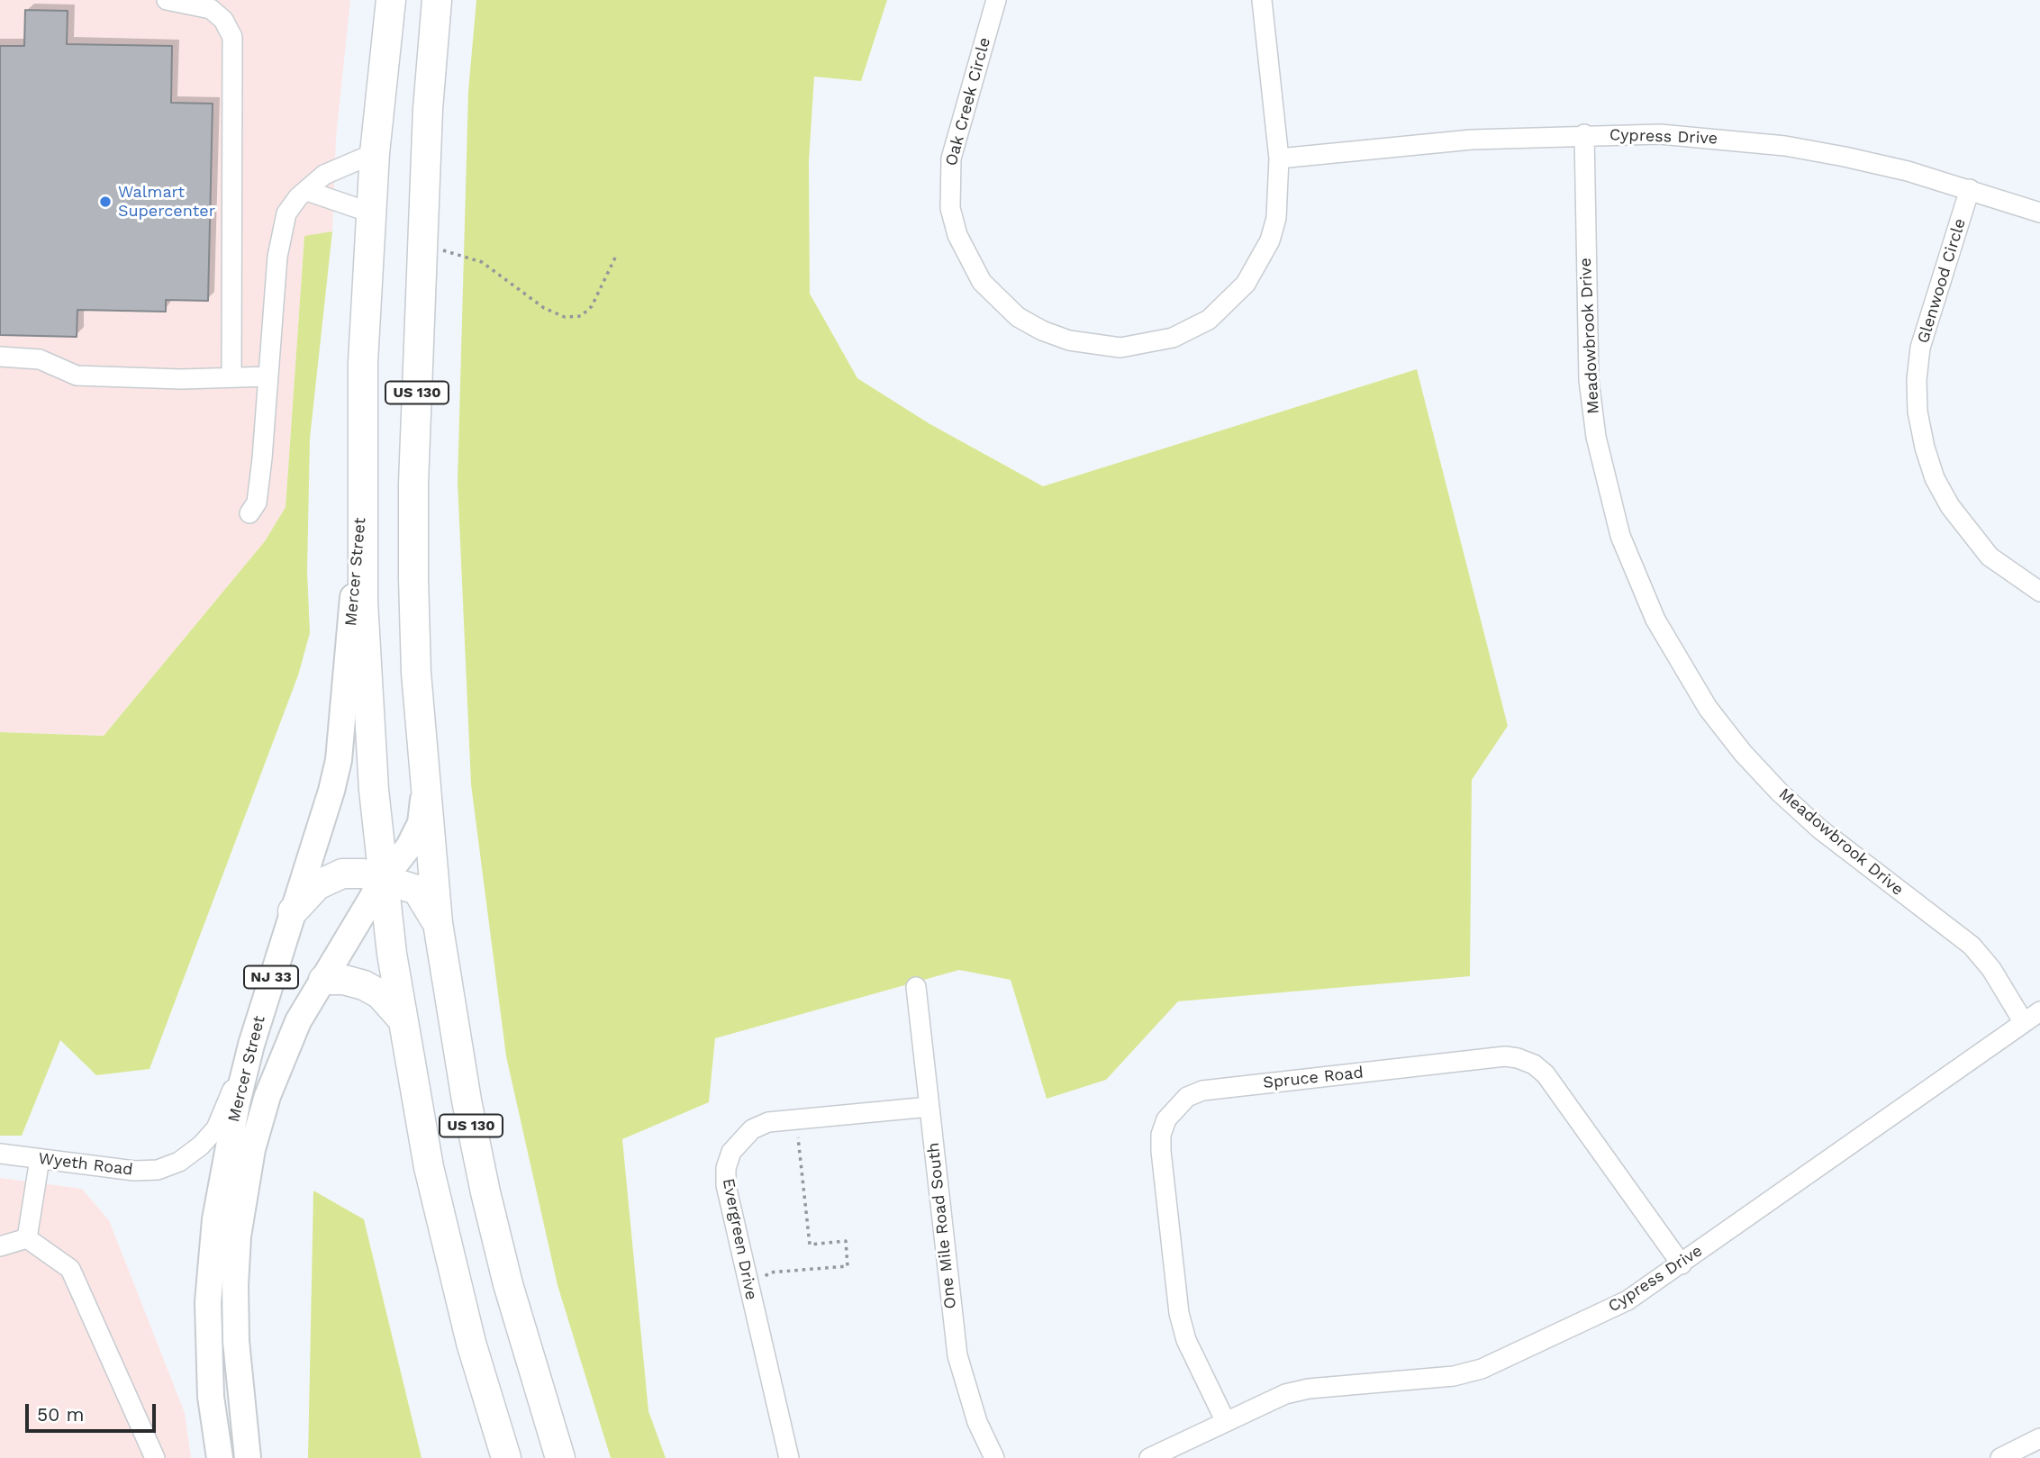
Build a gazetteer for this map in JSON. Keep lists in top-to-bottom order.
{
  "streets": {
    "highway": ["US 130"],
    "main road": ["Mercer Street", "NJ 33"],
    "street": [
      "Oak Creek Circle",
      "Cypress Drive",
      "Glenwood Circle",
      "Meadowbrook Drive",
      "Spruce Road",
      "Wyeth Road",
      "One Mile Road South",
      "Evergreen Drive"
    ]
  },
  "crossings": [
    ["Oak Creek Circle", "Cypress Drive"],
    ["Cypress Drive", "Glenwood Circle"],
    ["Cypress Drive", "Meadowbrook Drive"],
    ["Cypress Drive", "Spruce Road"],
    ["US 130", "Mercer Street"],
    ["Mercer Street", "Wyeth Road"],
    ["One Mile Road South", "Evergreen Drive"]
  ],
  "places": ["Walmart Supercenter"],
  "scale_bar": "50 m"
}
